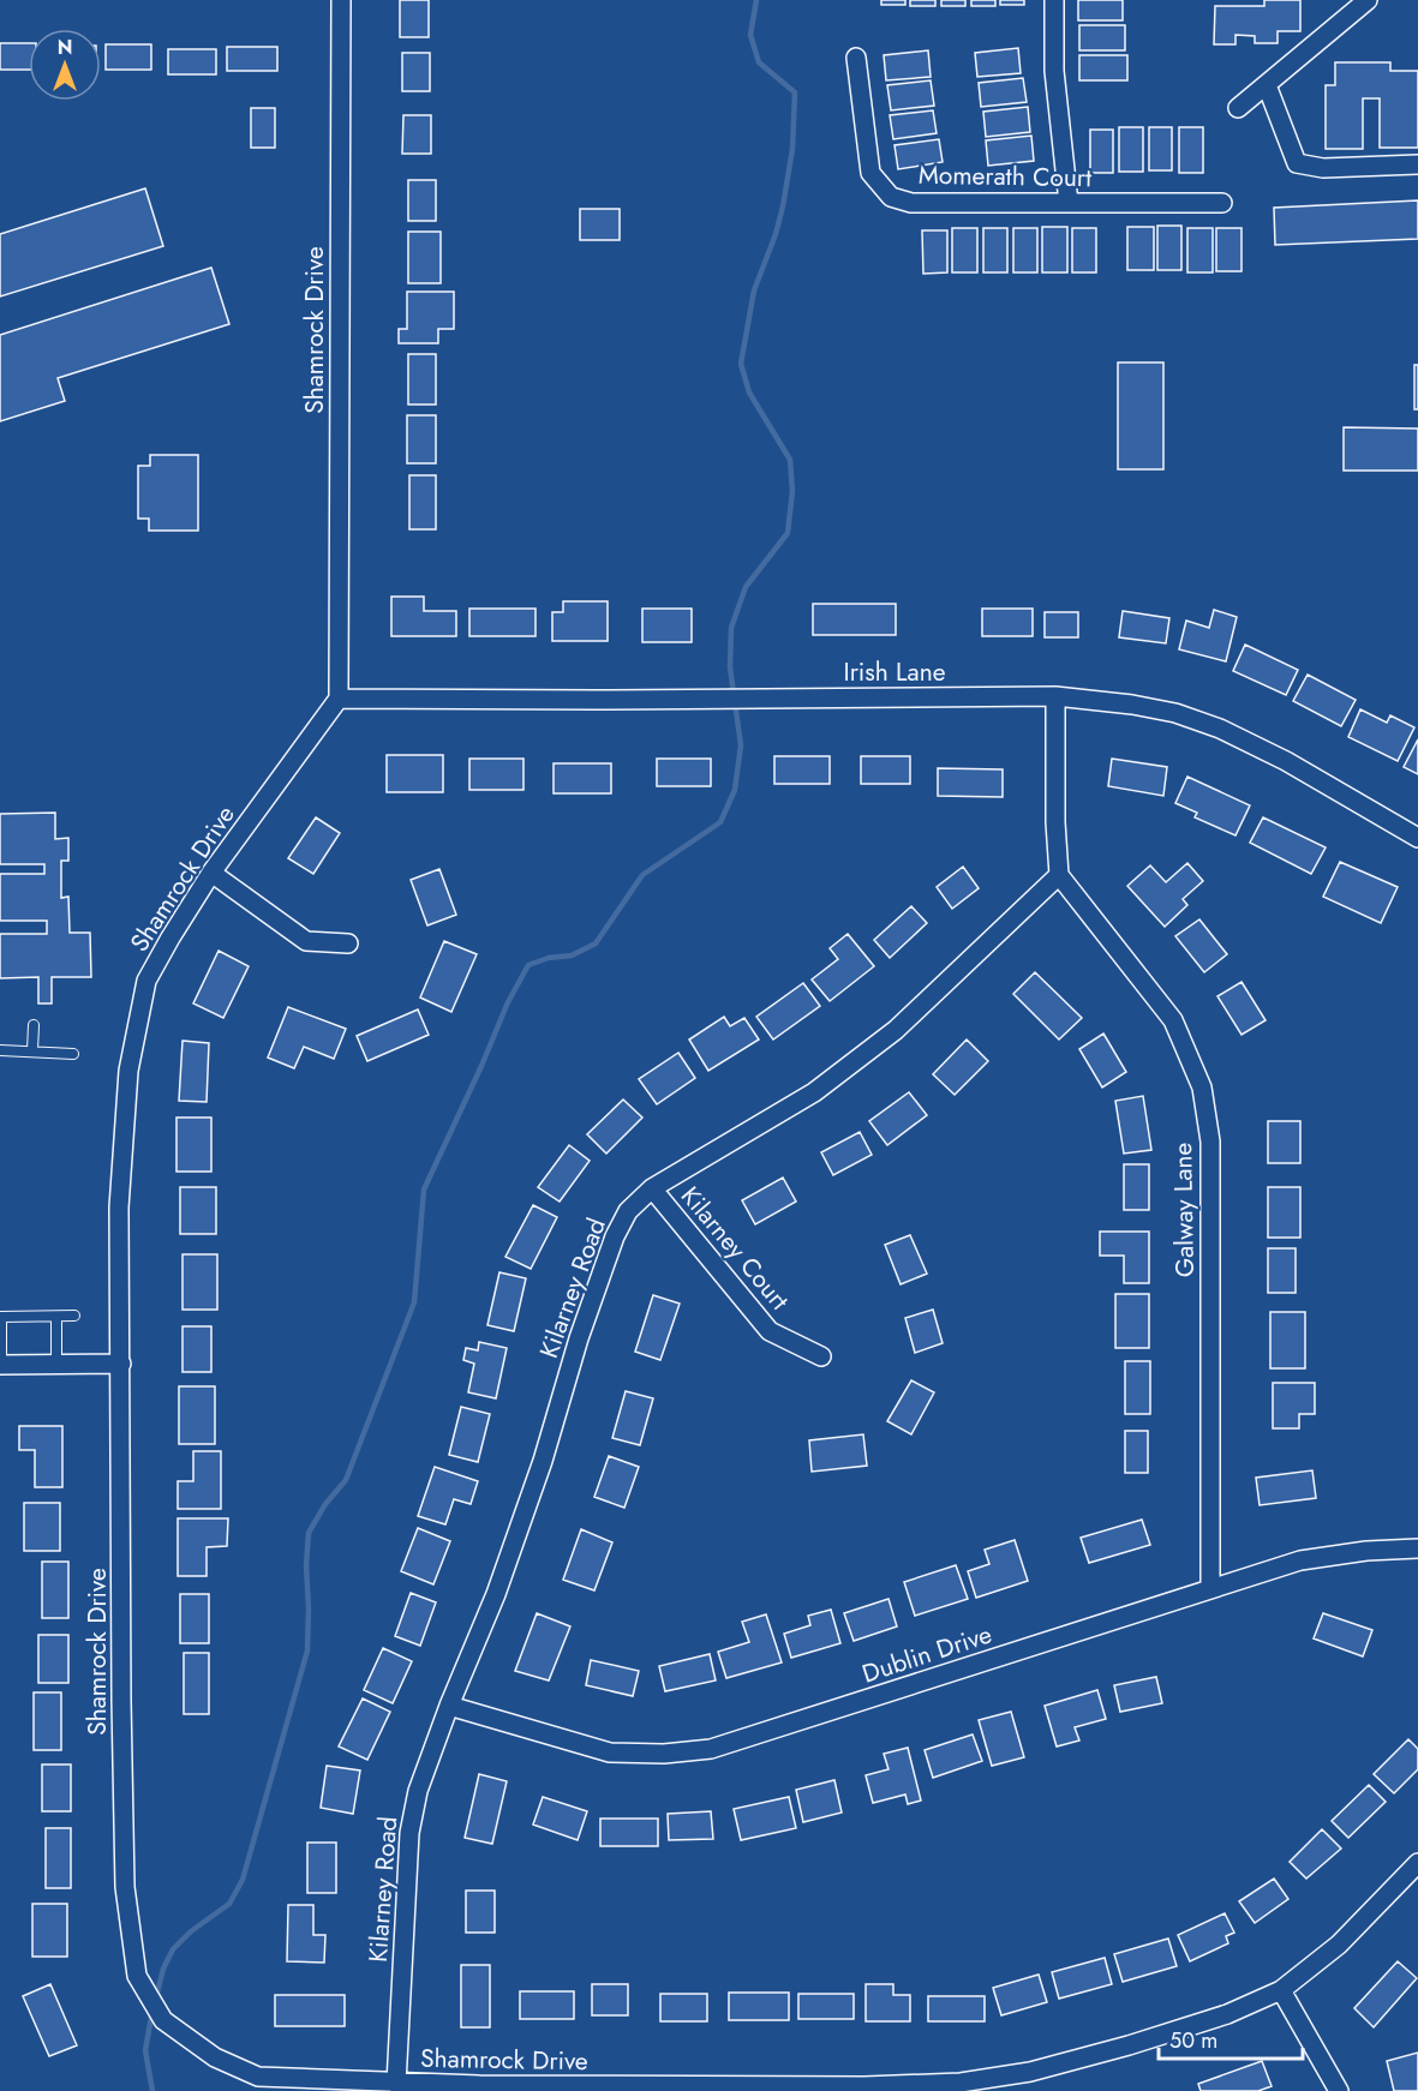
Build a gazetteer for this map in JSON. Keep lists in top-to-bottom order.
{
  "streets": {
    "street": [
      "Momerath Court",
      "Shamrock Drive",
      "Irish Lane",
      "Galway Lane",
      "Kilarney Court",
      "Kilarney Road",
      "Dublin Drive"
    ]
  },
  "crossings": [
    ["Shamrock Drive", "Irish Lane"],
    ["Shamrock Drive", "Kilarney Road"],
    ["Galway Lane", "Kilarney Road"],
    ["Galway Lane", "Dublin Drive"],
    ["Kilarney Court", "Kilarney Road"],
    ["Kilarney Road", "Dublin Drive"]
  ],
  "scale_bar": "50 m",
  "north": "top"
}
